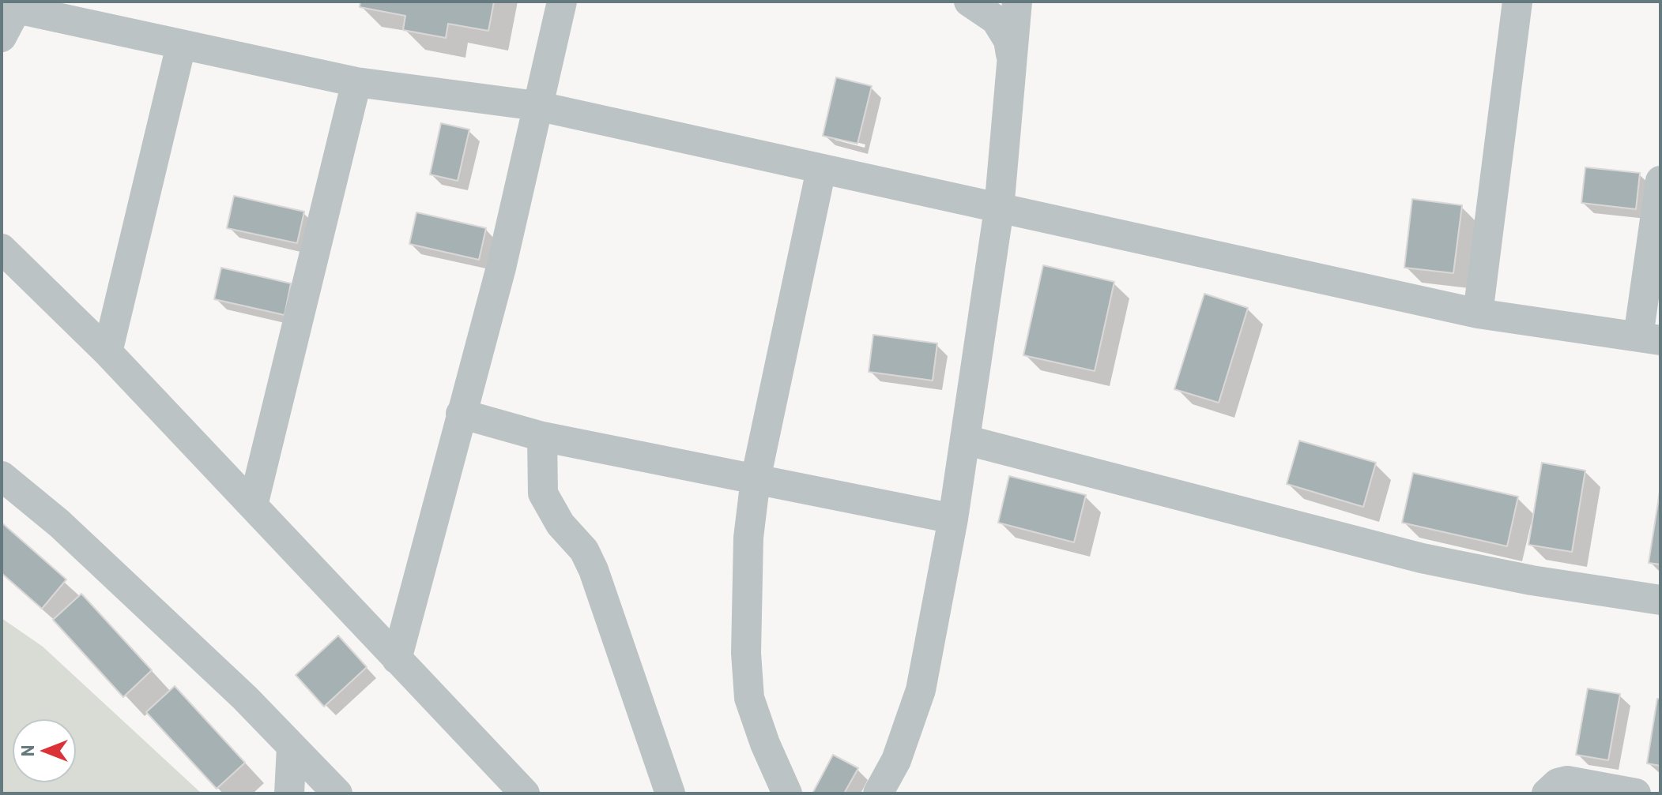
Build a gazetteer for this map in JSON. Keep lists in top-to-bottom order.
{
  "north": "left"
}
